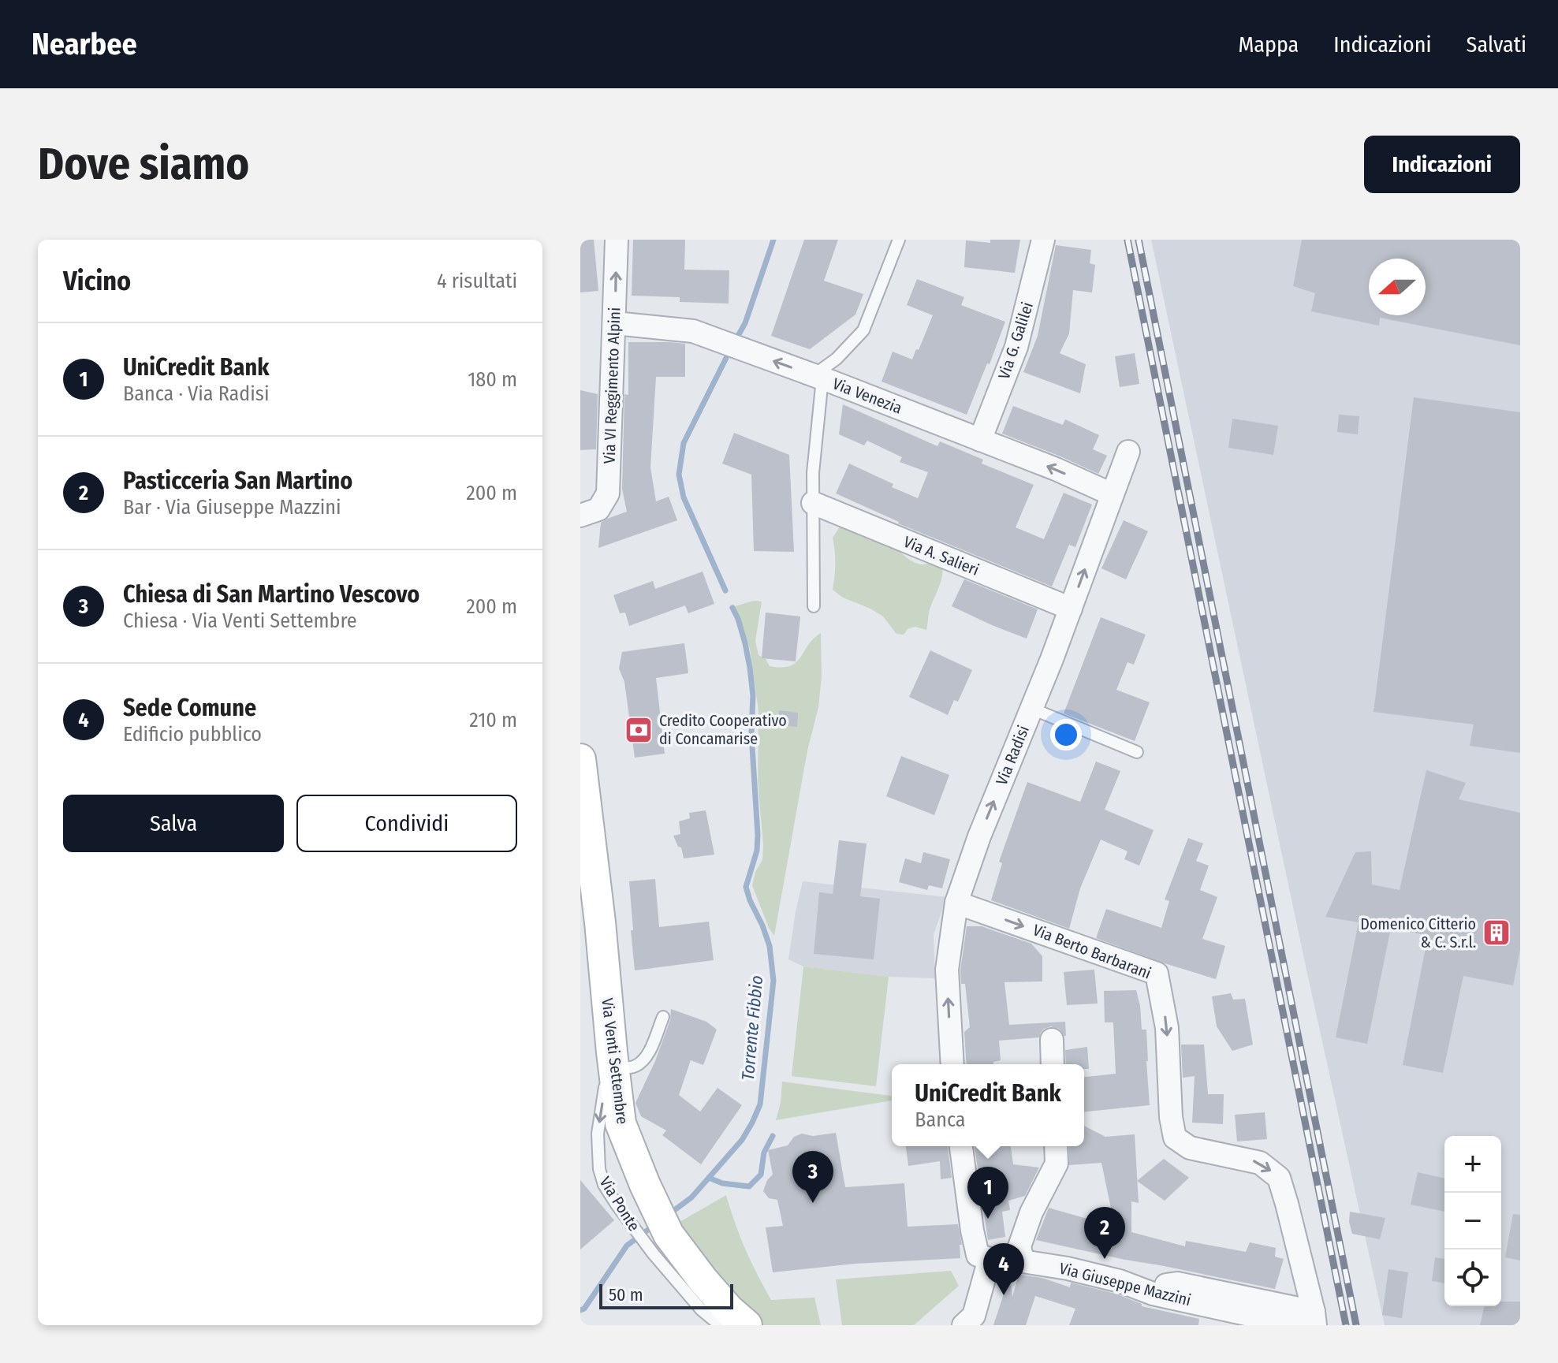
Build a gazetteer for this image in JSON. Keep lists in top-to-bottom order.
{
  "streets": {
    "main road": ["Via Venti Settembre"],
    "street": [
      "Via G. Galilei",
      "Via VI Reggimento Alpini",
      "Via Venezia",
      "Via A. Salieri",
      "Via Radisi",
      "Via Berto Barbarani",
      "Via Giuseppe Mazzini"
    ],
    "lane": ["Via Ponte"]
  },
  "crossings": [
    ["Via G. Galilei", "Via Venezia"],
    ["Via VI Reggimento Alpini", "Via Venezia"],
    ["Via Venezia", "Via Radisi"],
    ["Via A. Salieri", "Via Radisi"],
    ["Via Radisi", "Via Berto Barbarani"],
    ["Via Berto Barbarani", "Via Giuseppe Mazzini"],
    ["Via Venti Settembre", "Via Ponte"]
  ],
  "one_way": [
    "Via Venezia",
    "Via Radisi",
    "Via Berto Barbarani",
    "Via Ponte"
  ],
  "water": ["Torrente Fibbio"],
  "places": {
    "bank": ["Credito Cooperativo di Concamarise"],
    "building": ["Domenico Citterio & C. S.r.l."]
  },
  "scale_bar": "50 m",
  "north": "left",
  "page": {
    "header": "Nearbee",
    "nav": ["Mappa", "Indicazioni", "Salvati"],
    "buttons": [
      "Indicazioni",
      ["Salva", "Condividi"]
    ],
    "title": "Dove siamo",
    "heading": ["Vicino", "4 risultati"],
    "list": [
      {
        "mark": "1",
        "name": "UniCredit Bank",
        "note": "Banca · Via Radisi",
        "value": "180 m"
      },
      {
        "mark": "2",
        "name": "Pasticceria San Martino",
        "note": "Bar · Via Giuseppe Mazzini",
        "value": "200 m"
      },
      {
        "mark": "3",
        "name": "Chiesa di San Martino Vescovo",
        "note": "Chiesa · Via Venti Settembre",
        "value": "200 m"
      },
      {
        "mark": "4",
        "name": "Sede Comune",
        "note": "Edificio pubblico",
        "value": "210 m"
      }
    ],
    "popup": ["UniCredit Bank", "Banca"],
    "map_buttons": ["+", "−"],
    "pins": [
      "3",
      "1",
      "2",
      "4"
    ],
    "scale": "50 m"
  }
}
